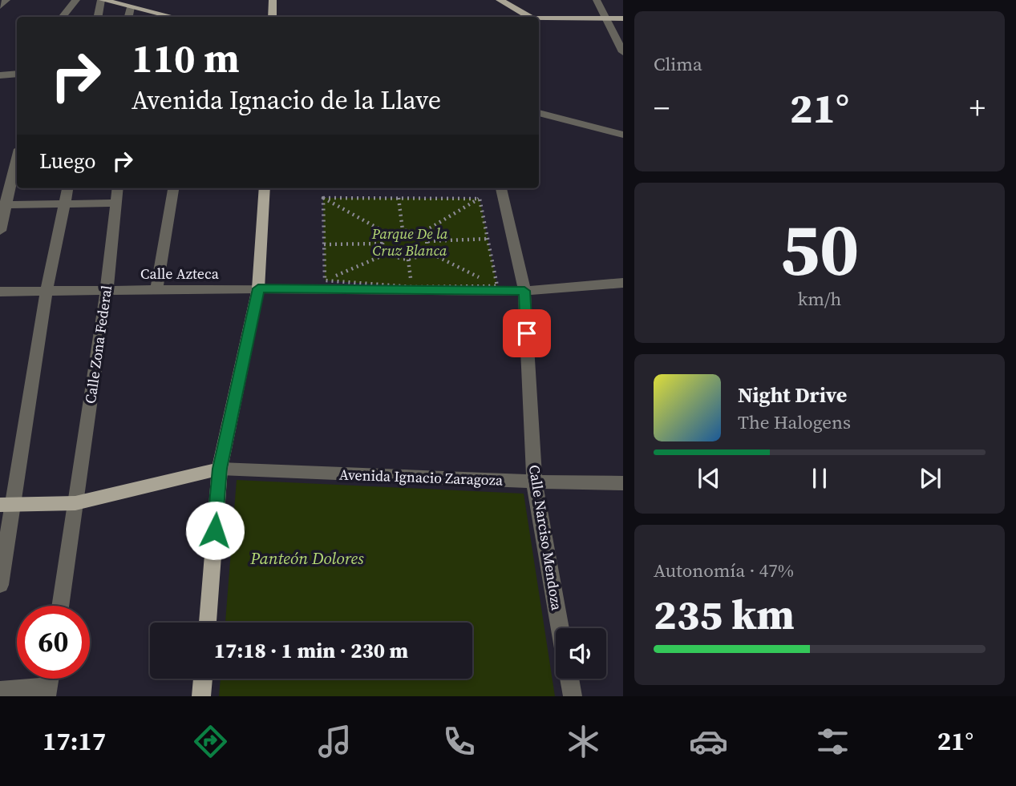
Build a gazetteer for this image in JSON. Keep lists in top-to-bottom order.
{
  "streets": {
    "street": [
      "Calle Azteca",
      "Calle Zona Federal",
      "Avenida Ignacio Zaragoza",
      "Calle Narciso Mendoza"
    ]
  },
  "crossings": [
    ["Calle Azteca", "Calle Zona Federal"],
    ["Calle Azteca", "Calle Narciso Mendoza"],
    ["Avenida Ignacio Zaragoza", "Calle Narciso Mendoza"]
  ],
  "parks": ["Parque De la Cruz Blanca", "Panteón Dolores"],
  "page": {
    "tile": [
      "Clima",
      ["50", "km/h"],
      ["Autonomía · 47%", "235 km"]
    ],
    "turn": ["110 m", "Avenida Ignacio de la Llave"],
    "heat": ["−", "21°", "+"],
    "then": "Luego",
    "song": ["Night Drive", "The Halogens"],
    "limit": "60",
    "trip": "17:18 · 1 min · 230 m",
    "tabs": ["17:17", "21°"]
  }
}
